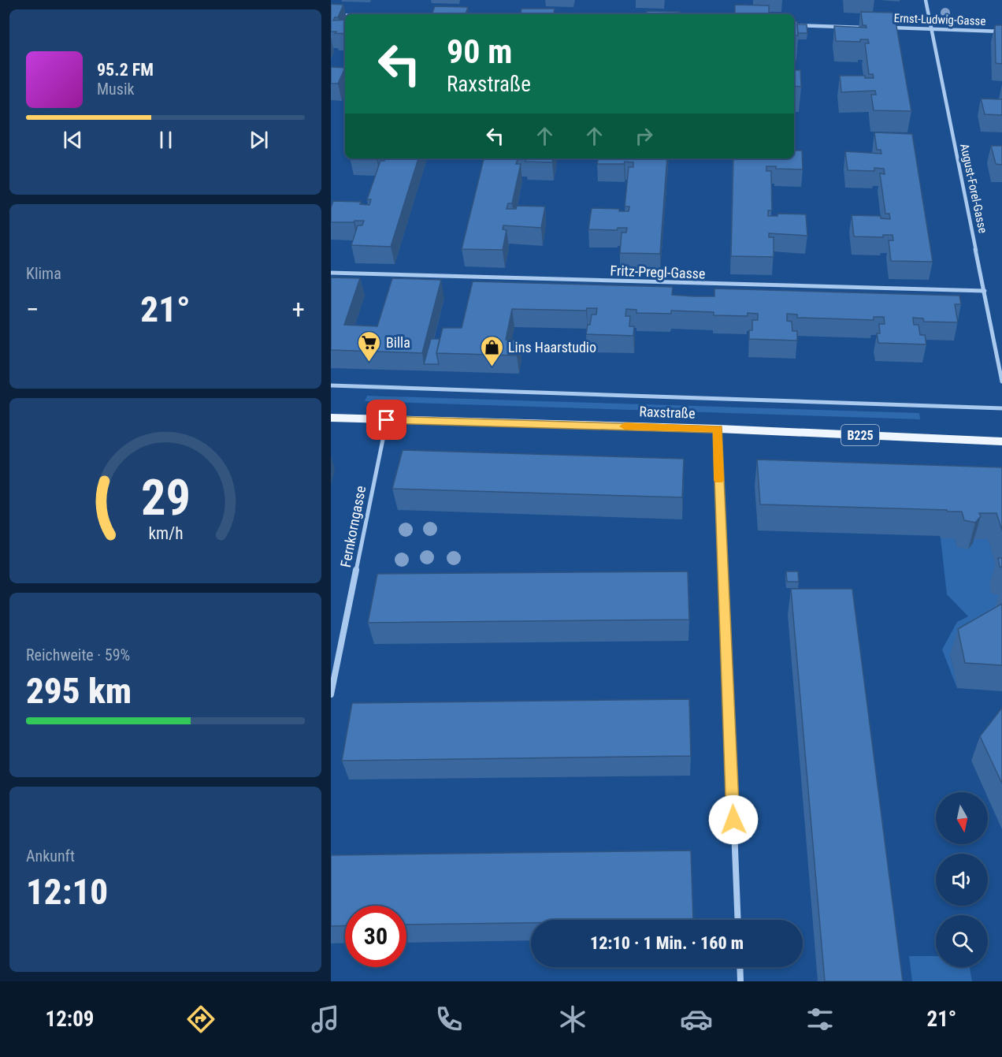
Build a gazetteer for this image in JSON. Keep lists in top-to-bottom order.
{
  "streets": {
    "main road": ["Raxstraße", "B225"],
    "street": [
      "Ernst-Ludwig-Gasse",
      "August-Forel-Gasse",
      "Fritz-Pregl-Gasse",
      "Fernkorngasse"
    ]
  },
  "crossings": [
    ["Ernst-Ludwig-Gasse", "August-Forel-Gasse"],
    ["August-Forel-Gasse", "Fritz-Pregl-Gasse"],
    ["Raxstraße", "Fernkorngasse"]
  ],
  "places": {
    "supermarket": ["Billa"],
    "shop": ["Lins Haarstudio"]
  },
  "north": "bottom",
  "page": {
    "turn": ["90 m", "Raxstraße"],
    "song": ["95.2 FM", "Musik"],
    "tile": [
      "Klima",
      ["Reichweite · 59%", "295 km"],
      ["Ankunft", "12:10"]
    ],
    "heat": ["−", "21°", "+"],
    "limit": "30",
    "trip": "12:10 · 1 Min. · 160 m",
    "tabs": ["12:09", "21°"],
    "gauge": ["29", "km/h"]
  }
}
